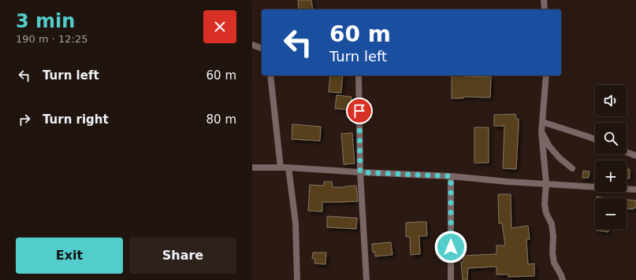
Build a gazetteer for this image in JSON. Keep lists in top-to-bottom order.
{
  "page": {
    "heading": ["3 min", "190 m · 12:25"],
    "turn": ["60 m", "Turn left"],
    "list": [
      {
        "name": "Turn left",
        "value": "60 m"
      },
      {
        "name": "Turn right",
        "value": "80 m"
      }
    ],
    "map_buttons": ["+", "−"],
    "buttons": ["Exit", "Share"]
  }
}
